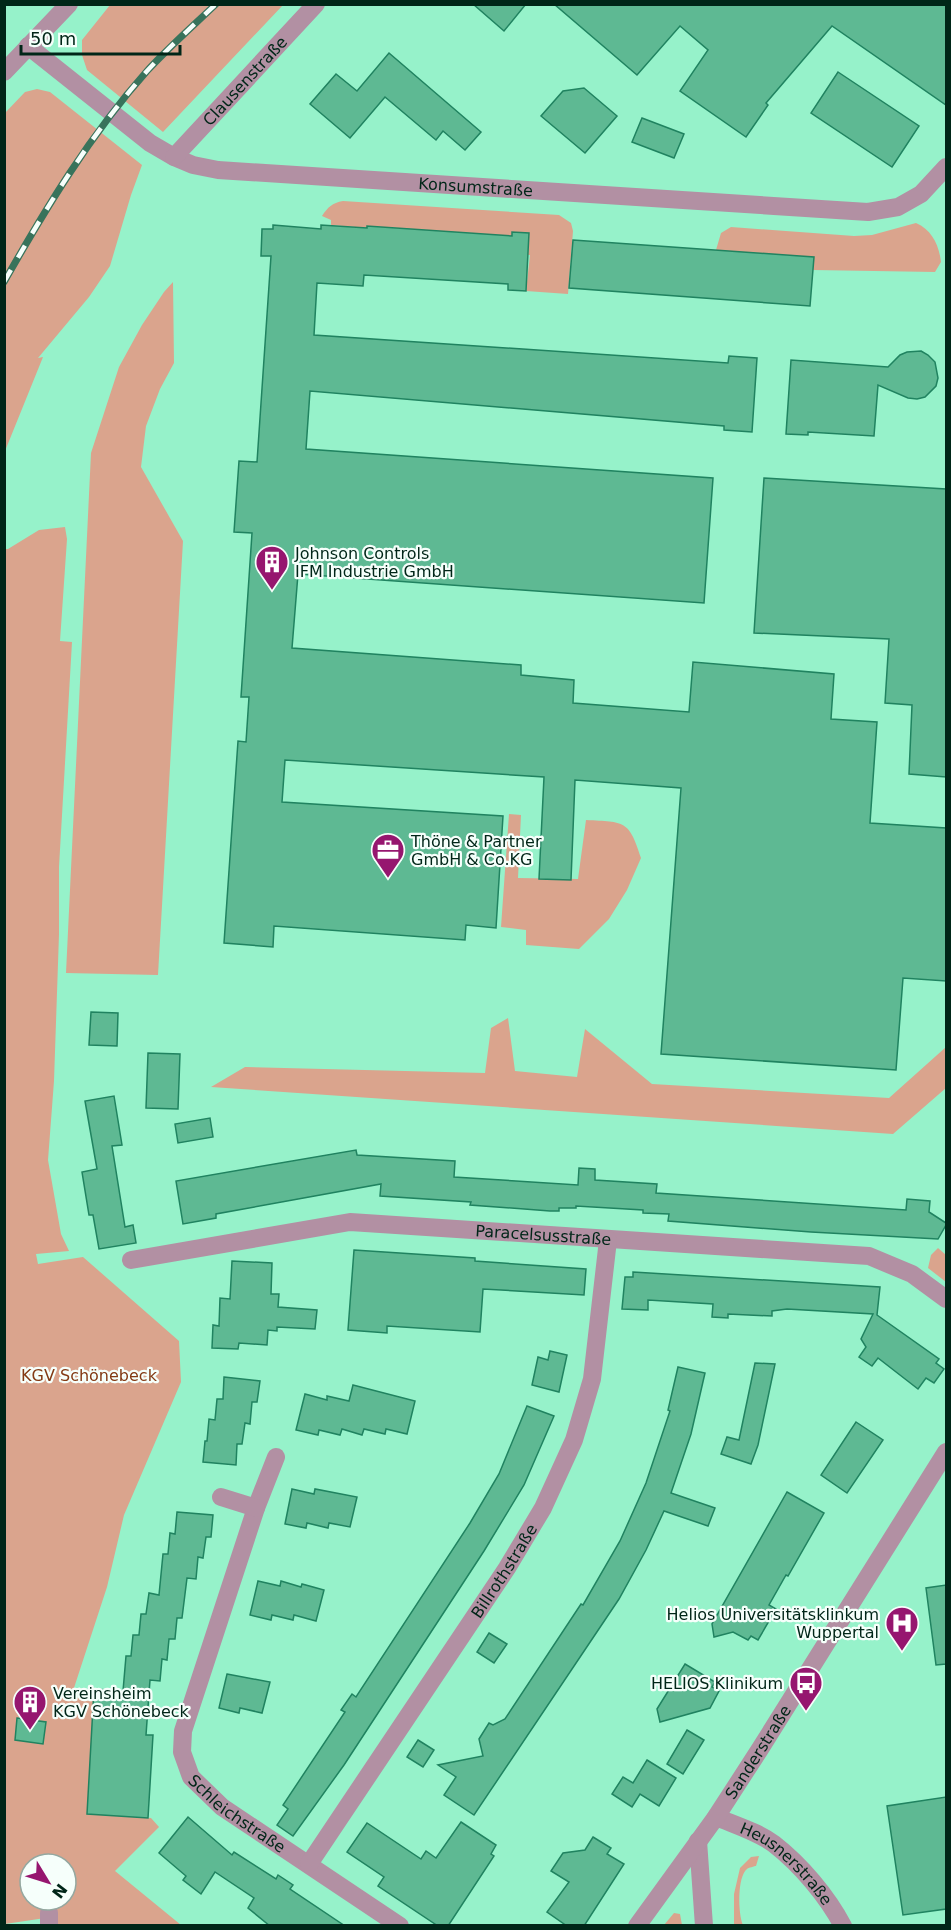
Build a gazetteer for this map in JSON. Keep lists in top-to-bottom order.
{
  "streets": {
    "street": [
      "Clausenstraße",
      "Konsumstraße",
      "Paracelsusstraße",
      "Billrothstraße",
      "Sanderstraße",
      "Schleichstraße",
      "Heusnerstraße"
    ]
  },
  "crossings": [
    ["Clausenstraße", "Konsumstraße"],
    ["Paracelsusstraße", "Billrothstraße"],
    ["Billrothstraße", "Schleichstraße"],
    ["Sanderstraße", "Heusnerstraße"]
  ],
  "parks": ["KGV Schönebeck"],
  "places": {
    "building": ["Johnson Controls IFM Industrie GmbH", "Vereinsheim KGV Schönebeck"],
    "office": ["Thöne & Partner GmbH & Co.KG"],
    "hospital": ["Helios Universitätsklinkum Wuppertal"],
    "bus stop": ["HELIOS Klinikum"]
  },
  "scale_bar": "50 m",
  "north": "bottom right"
}
